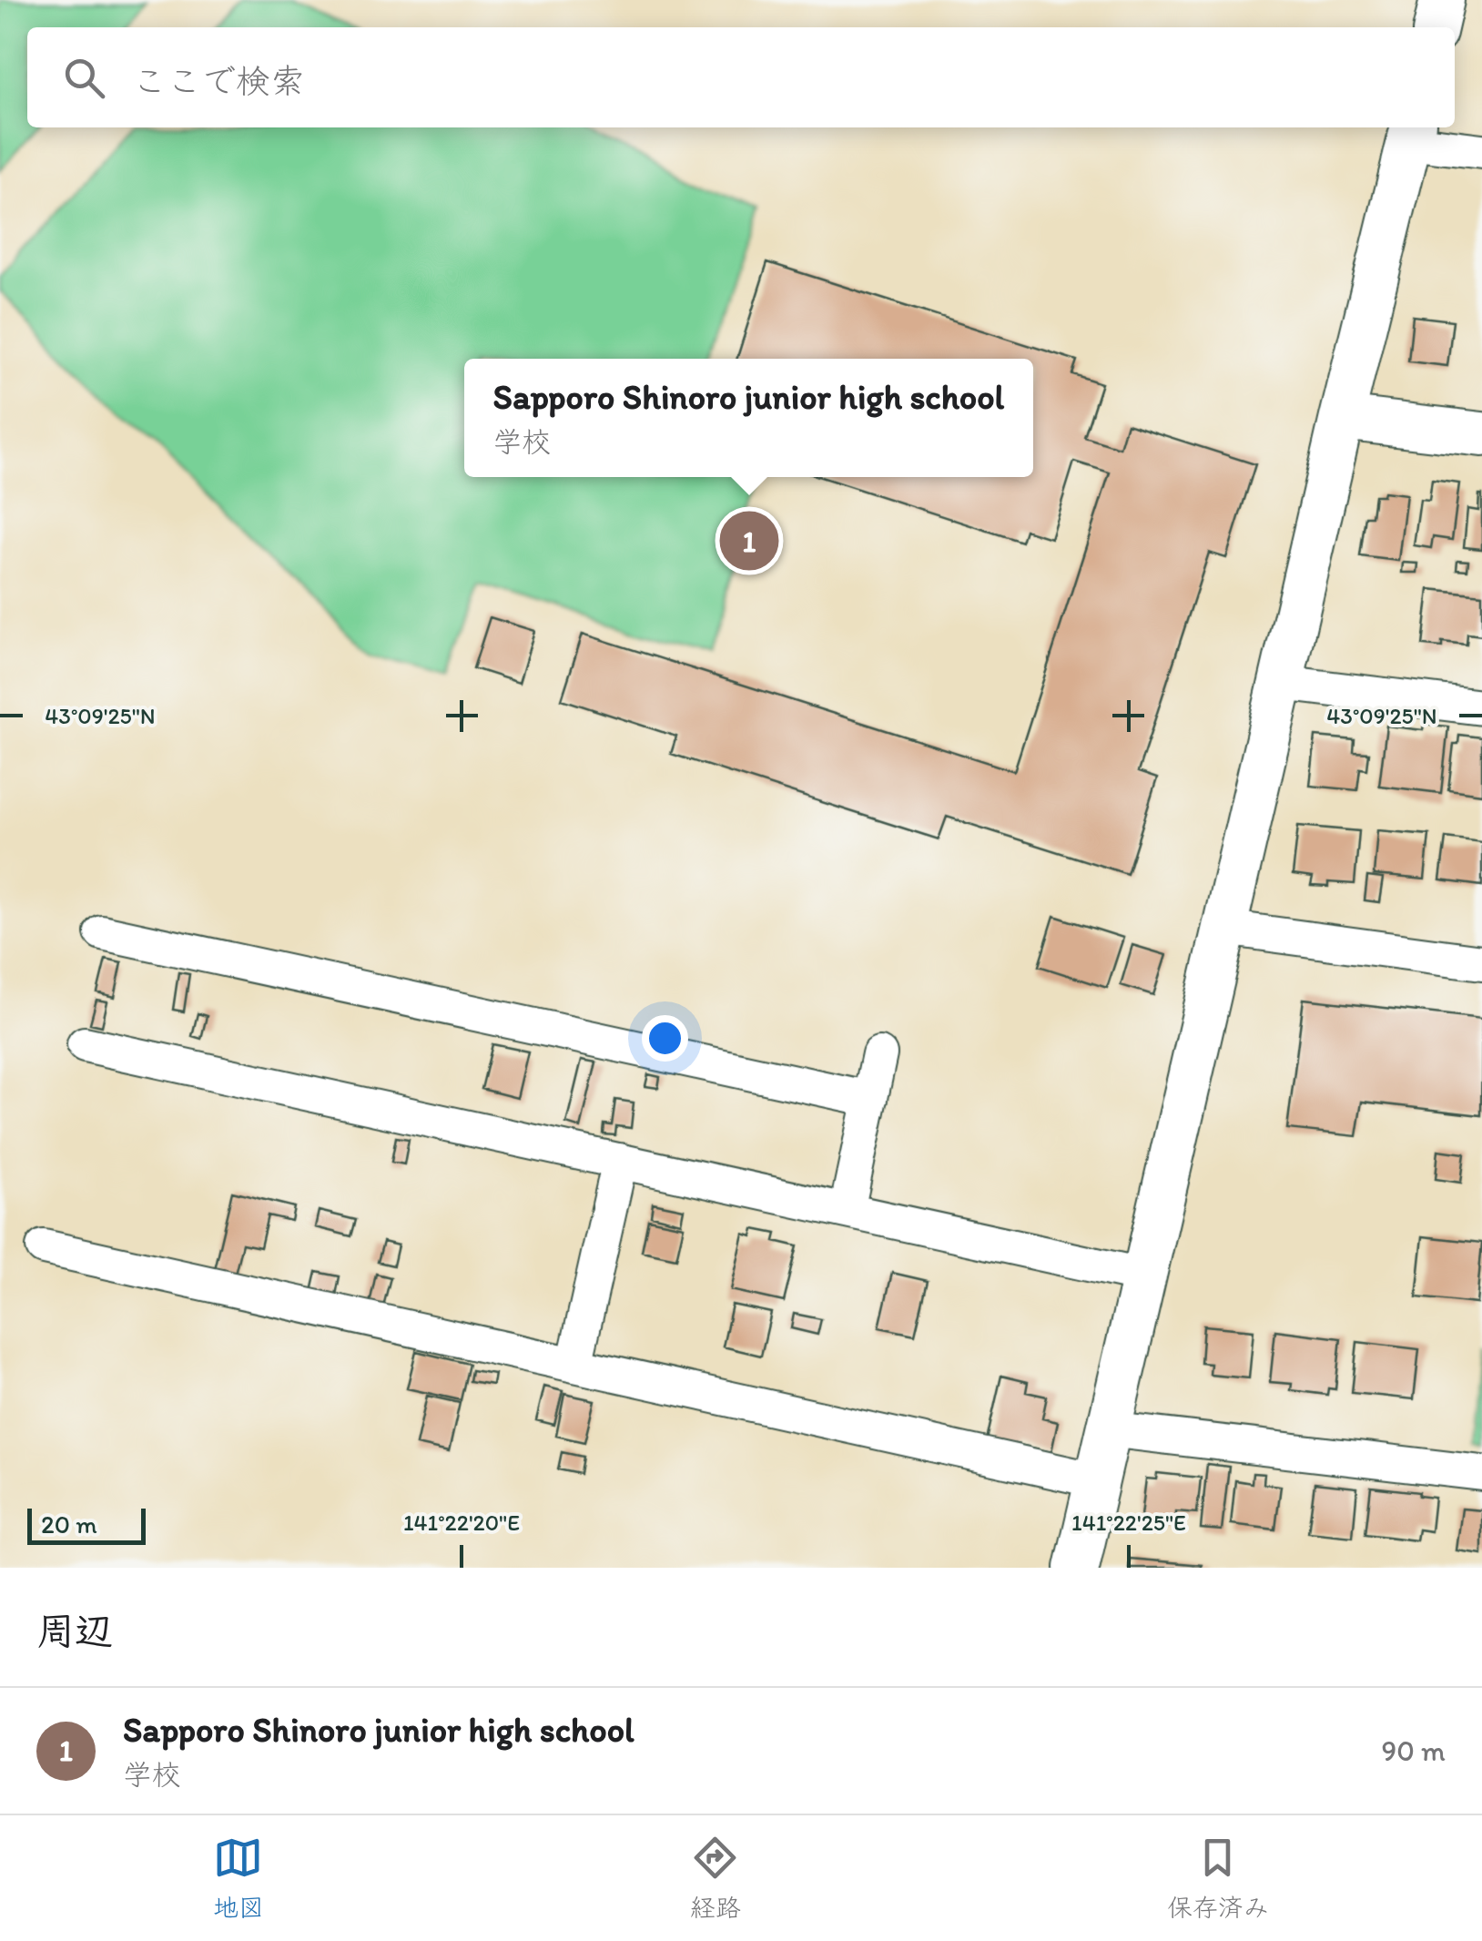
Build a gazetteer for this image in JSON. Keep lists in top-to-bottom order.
{
  "scale_bar": "20 m",
  "page": {
    "search": "ここで検索",
    "popup": ["Sapporo Shinoro junior high school", "学校"],
    "pins": "1",
    "scale": "20 m",
    "heading": "周辺",
    "list": [
      {
        "mark": "1",
        "name": "Sapporo Shinoro junior high school",
        "note": "学校",
        "value": "90 m"
      }
    ],
    "nav": ["地図", "経路", "保存済み"]
  },
  "coordinates": ["43°09'25\"N", "141°22'20\"E", "141°22'25\"E"]
}
